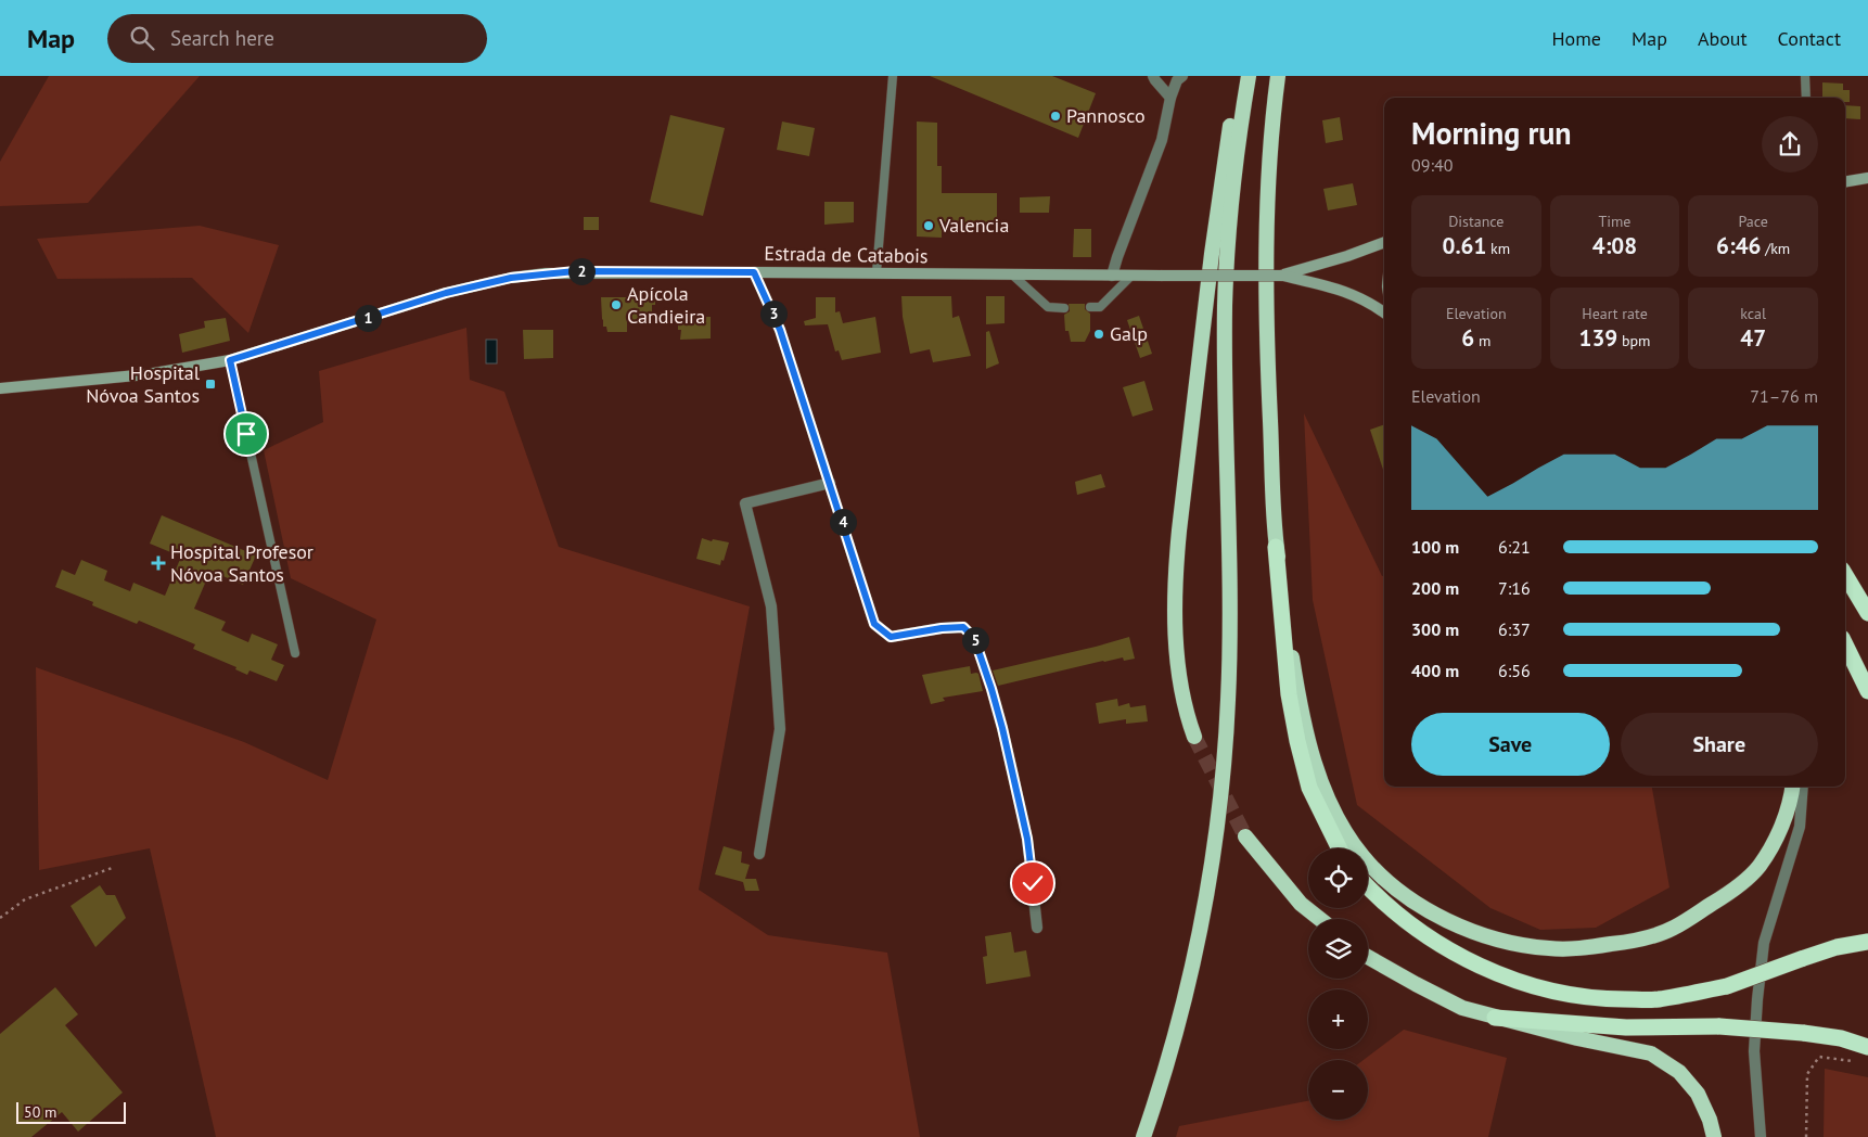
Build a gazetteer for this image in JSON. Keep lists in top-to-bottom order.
{
  "streets": {
    "main road": ["Estrada de Catabois"]
  },
  "places": {
    "other": [
      "Pannosco",
      "Valencia",
      "Apícola Candieira",
      "Galp"
    ],
    "transit": ["Hospital Nóvoa Santos"],
    "health": ["Hospital Profesor Nóvoa Santos"]
  },
  "scale_bar": "50 m",
  "page": {
    "header": "Map",
    "search": "Search here",
    "nav": [
      "Home",
      "Map",
      "About",
      "Contact"
    ],
    "heading": ["Morning run", "09:40"],
    "stats": [
      ["Distance", "0.61 km"],
      ["Time", "4:08"],
      ["Pace", "6:46 /km"],
      ["Elevation", "6 m"],
      ["Heart rate", "139 bpm"],
      ["kcal", "47"]
    ],
    "pins": [
      "2",
      "3",
      "1",
      "4",
      "5"
    ],
    "chart": ["Elevation", "71–76 m"],
    "list": [
      {
        "name": "100 m",
        "note": "6:21"
      },
      {
        "name": "200 m",
        "note": "7:16"
      },
      {
        "name": "300 m",
        "note": "6:37"
      },
      {
        "name": "400 m",
        "note": "6:56"
      }
    ],
    "buttons": ["Save", "Share"],
    "map_buttons": ["+", "−"],
    "scale": "50 m"
  }
}
